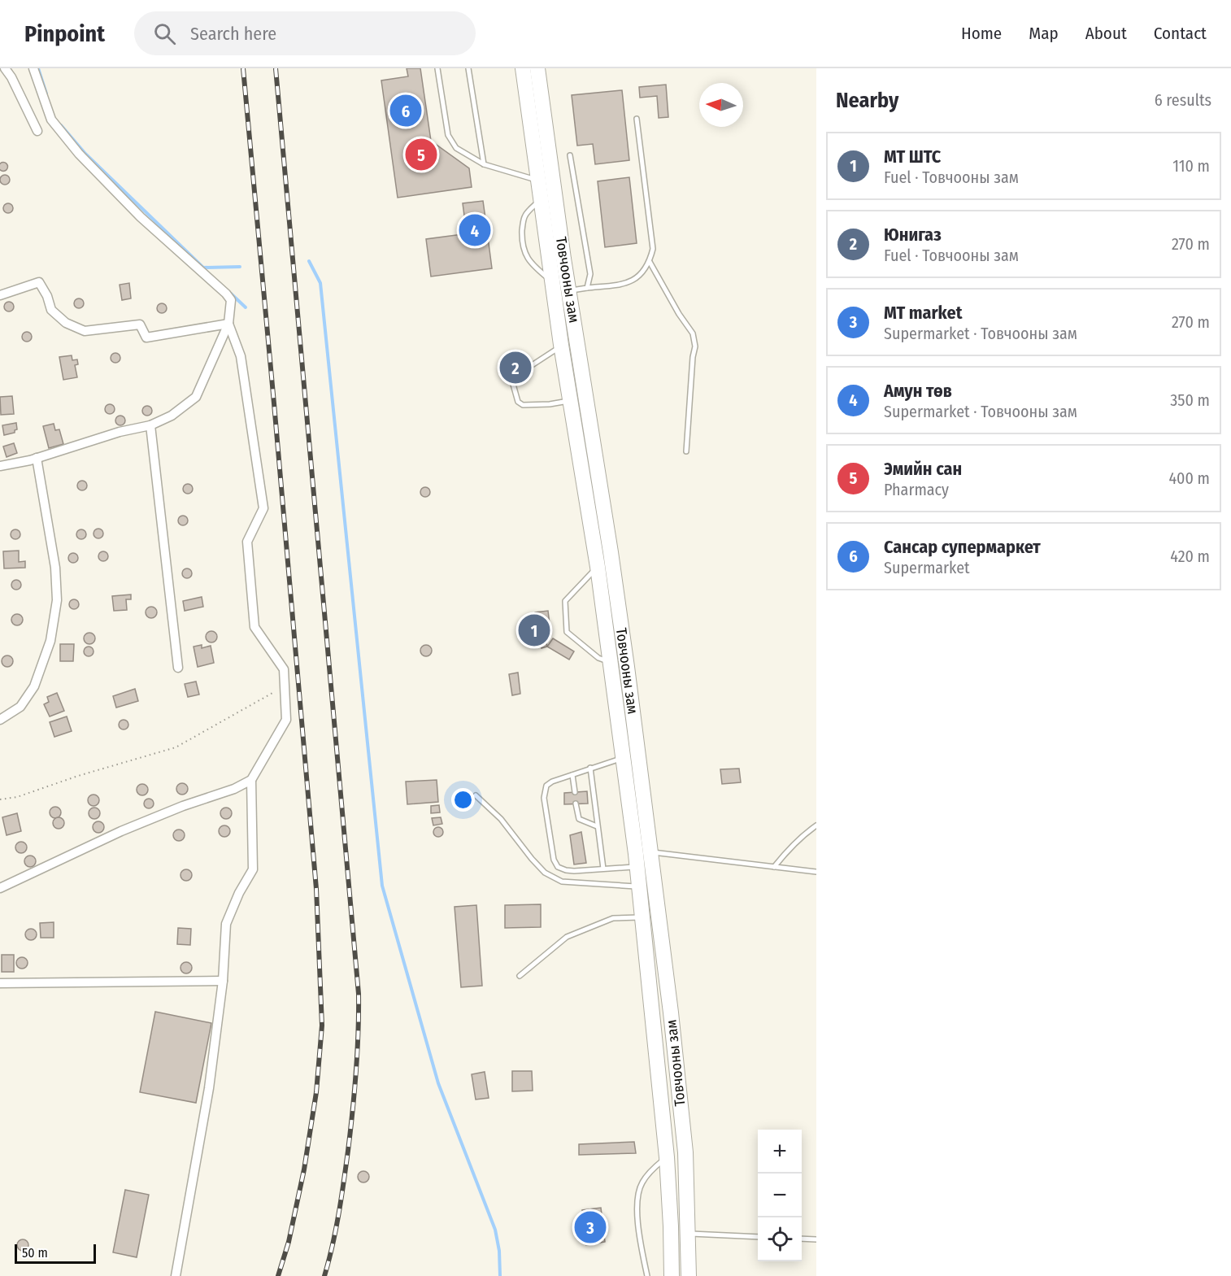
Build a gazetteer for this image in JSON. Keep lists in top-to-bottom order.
{
  "streets": {
    "highway": ["Товчооны зам"]
  },
  "scale_bar": "50 m",
  "north": "left",
  "page": {
    "header": "Pinpoint",
    "search": "Search here",
    "nav": [
      "Home",
      "Map",
      "About",
      "Contact"
    ],
    "heading": ["Nearby", "6 results"],
    "pins": [
      "6",
      "5",
      "4",
      "2",
      "1",
      "3"
    ],
    "list": [
      {
        "mark": "1",
        "name": "MT ШТС",
        "note": "Fuel · Товчооны зам",
        "value": "110 m"
      },
      {
        "mark": "2",
        "name": "Юнигаз",
        "note": "Fuel · Товчооны зам",
        "value": "270 m"
      },
      {
        "mark": "3",
        "name": "MT market",
        "note": "Supermarket · Товчооны зам",
        "value": "270 m"
      },
      {
        "mark": "4",
        "name": "Амун төв",
        "note": "Supermarket · Товчооны зам",
        "value": "350 m"
      },
      {
        "mark": "5",
        "name": "Эмийн сан",
        "note": "Pharmacy",
        "value": "400 m"
      },
      {
        "mark": "6",
        "name": "Сансар супермаркет",
        "note": "Supermarket",
        "value": "420 m"
      }
    ],
    "map_buttons": ["+", "−"],
    "scale": "50 m"
  }
}
